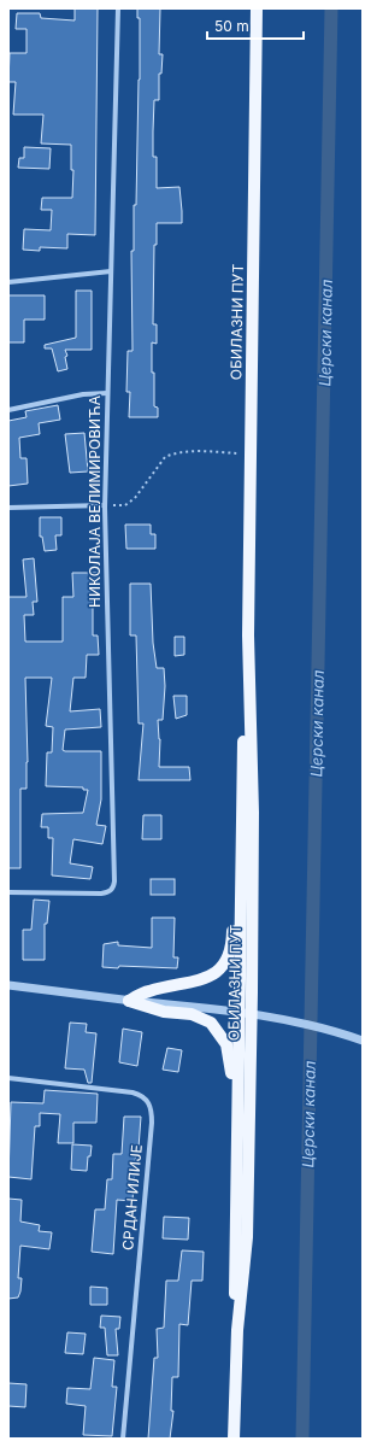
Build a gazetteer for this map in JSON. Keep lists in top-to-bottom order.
{
  "streets": {
    "main road": ["ОБИЛАЗНИ ПУТ"],
    "street": ["НИКОЛАЈА ВЕЛИМИРОВИЋА", "СРДАН ИЛИЈЕ"]
  },
  "water": ["Церски канал"],
  "scale_bar": "50 m"
}
